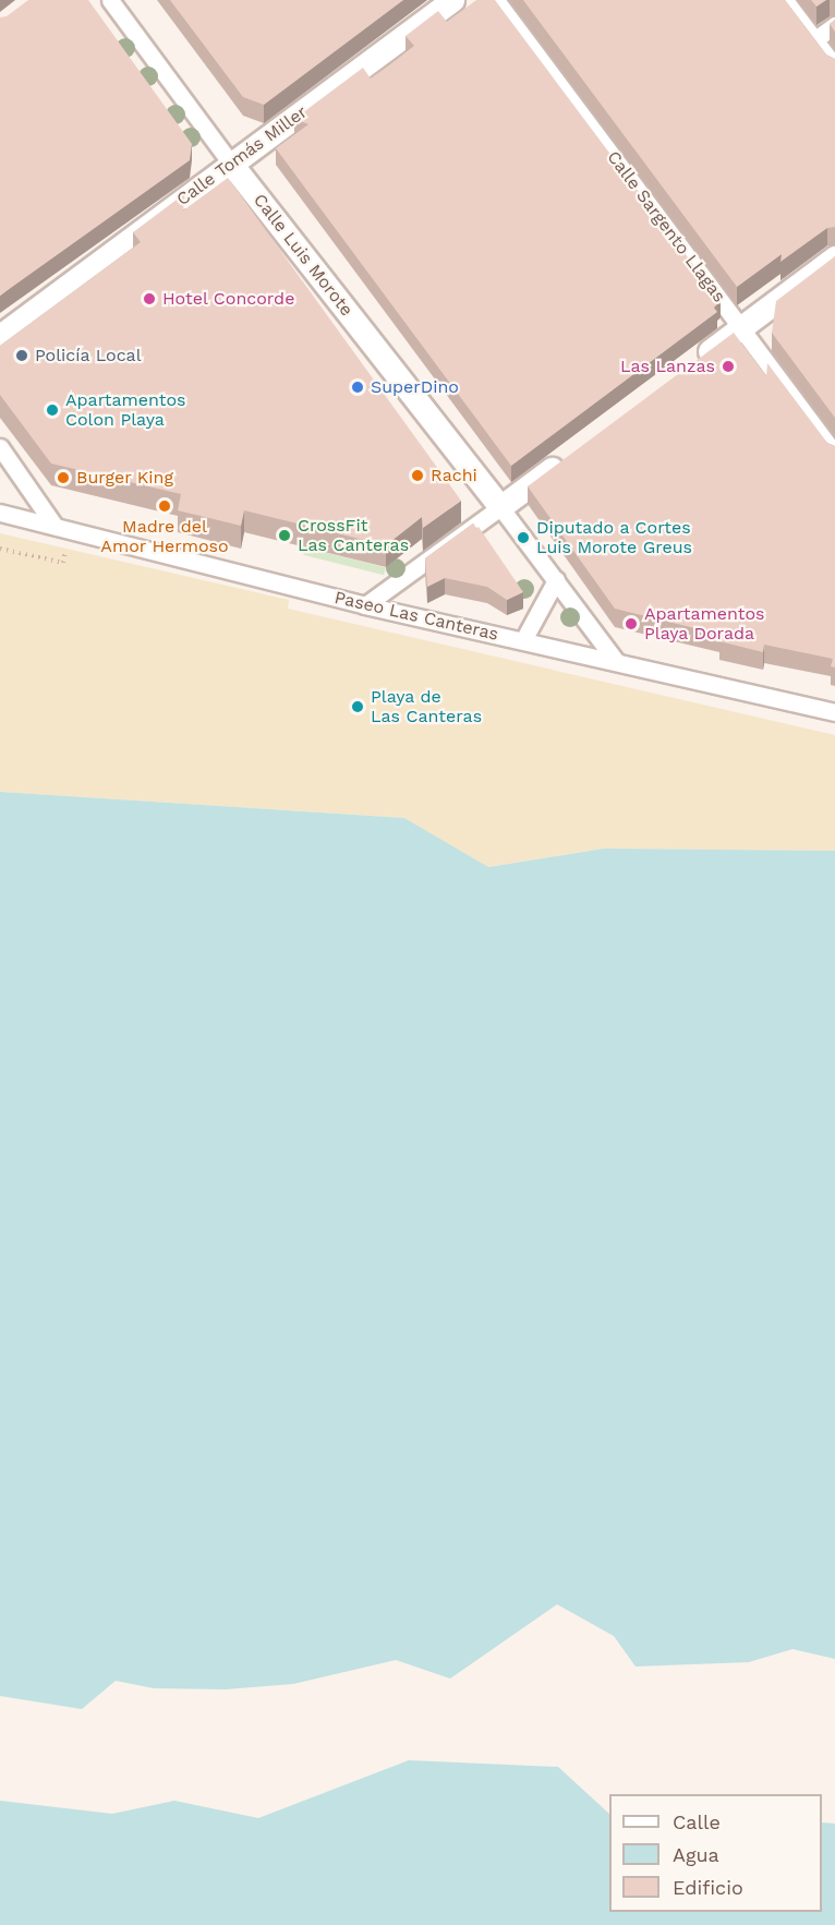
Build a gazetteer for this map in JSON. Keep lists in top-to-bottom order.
{
  "streets": {
    "street": [
      "Calle Tomás Miller",
      "Calle Sargento Llagas",
      "Calle Luis Morote",
      "Paseo Las Canteras"
    ]
  },
  "crossings": [
    ["Calle Tomás Miller", "Calle Luis Morote"]
  ],
  "places": [
    "Hotel Concorde",
    "Policía Local",
    "Las Lanzas",
    "SuperDino",
    "Apartamentos Colon Playa",
    "Rachi",
    "Burger King",
    "Madre del Amor Hermoso",
    "CrossFit Las Canteras",
    "Diputado a Cortes Luis Morote Greus",
    "Apartamentos Playa Dorada",
    "Playa de Las Canteras"
  ],
  "legend": ["Calle", "Agua", "Edificio"]
}
